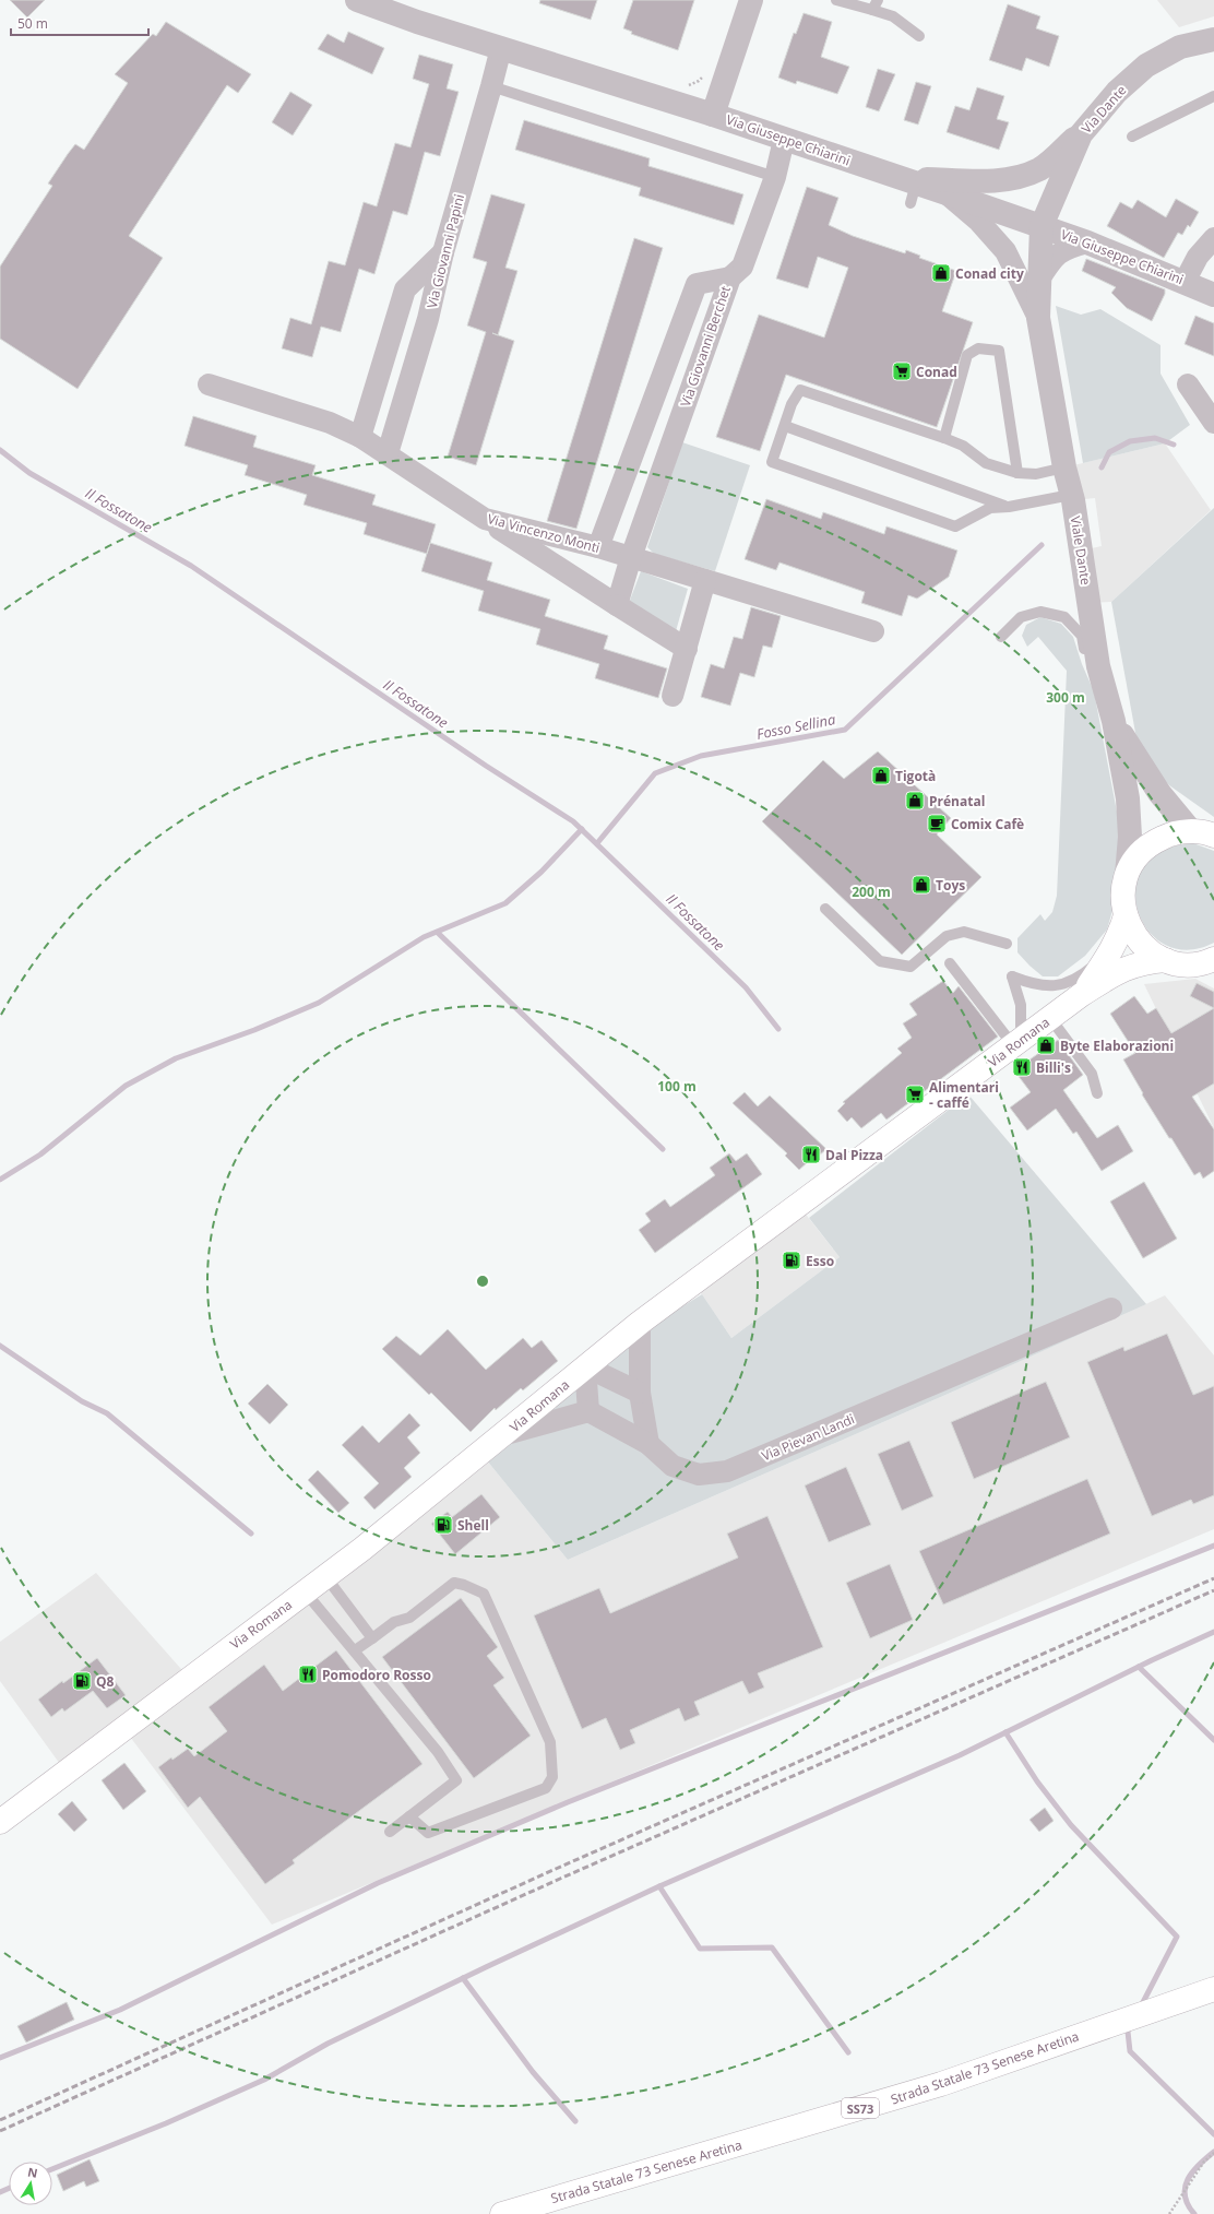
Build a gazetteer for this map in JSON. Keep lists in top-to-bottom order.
{
  "streets": {
    "main road": ["Via Romana", "Strada Statale 73 Senese Aretina", "SS73"],
    "street": [
      "Via Dante",
      "Via Giuseppe Chiarini",
      "Via Giovanni Papini",
      "Via Giovanni Berchet",
      "Via Vincenzo Monti",
      "Viale Dante",
      "Via Pievan Landi"
    ]
  },
  "crossings": [
    ["Via Dante", "Via Giuseppe Chiarini"],
    ["Via Dante", "Viale Dante"],
    ["Via Giuseppe Chiarini", "Via Giovanni Papini"],
    ["Via Giuseppe Chiarini", "Via Giovanni Berchet"],
    ["Via Giuseppe Chiarini", "Viale Dante"],
    ["Via Giovanni Papini", "Via Vincenzo Monti"],
    ["Via Giovanni Berchet", "Via Vincenzo Monti"]
  ],
  "water": ["Il Fossatone", "Fosso Sellina"],
  "places": {
    "shop": [
      "Conad city",
      "Tigotà",
      "Prénatal",
      "Toys",
      "Byte Elaborazioni"
    ],
    "supermarket": ["Conad", "Alimentari - caffé"],
    "cafe": ["Comix Cafè"],
    "restaurant": ["Billi's", "Dal Pizza", "Pomodoro Rosso"],
    "fuel station": ["Esso", "Shell", "Q8"]
  },
  "scale_bar": "50 m",
  "north": "top",
  "rings": ["300 m", "200 m", "100 m"]
}
